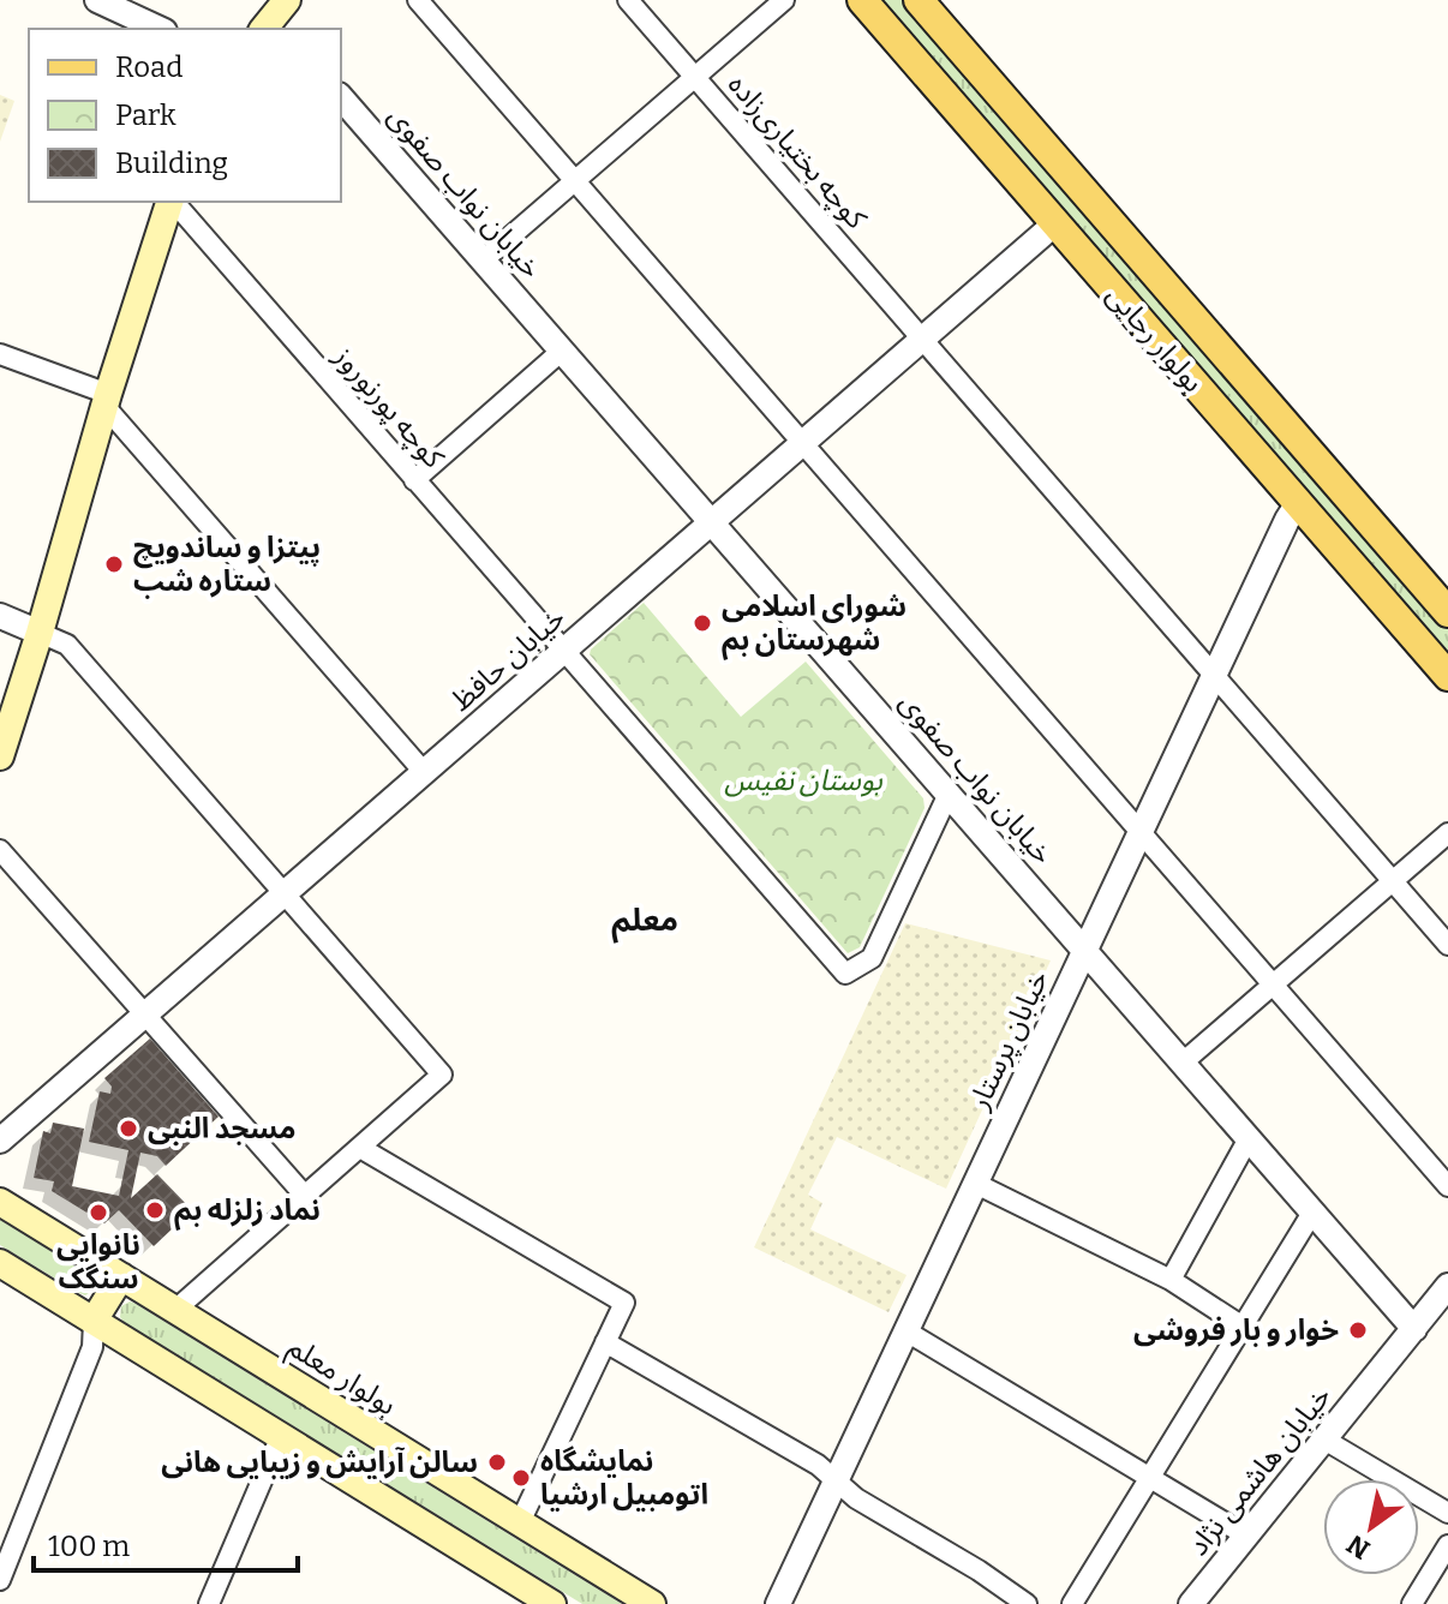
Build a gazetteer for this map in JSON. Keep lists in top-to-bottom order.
{
  "streets": {
    "main road": ["بولوار رجایی", "بولوار معلم"],
    "street": [
      "کوچه بختیاری‌زاده",
      "خیابان نواب صفوی",
      "کوچه پورنوروز",
      "خیابان حافظ",
      "خیابان پرستار",
      "خیابان هاشمی نژاد"
    ]
  },
  "crossings": [
    ["کوچه بختیاری‌زاده", "خیابان حافظ"],
    ["کوچه بختیاری‌زاده", "خیابان پرستار"],
    ["خیابان نواب صفوی", "کوچه پورنوروز"],
    ["خیابان نواب صفوی", "خیابان حافظ"],
    ["خیابان نواب صفوی", "خیابان پرستار"],
    ["خیابان نواب صفوی", "خیابان هاشمی نژاد"],
    ["بولوار رجایی", "خیابان حافظ"],
    ["بولوار رجایی", "خیابان پرستار"],
    ["کوچه پورنوروز", "خیابان حافظ"]
  ],
  "districts": ["معلم"],
  "parks": ["بوستان نفیس"],
  "places": [
    "پیتزا و ساندویچ ستاره شب",
    "شورای اسلامی شهرستان بم",
    "مسجد النبی",
    "نماد زلزله بم",
    "نانوایی سنگک",
    "خوار و بار فروشی",
    "سالن آرایش و زیبایی هانی",
    "نمایشگاه اتومبیل ارشیا"
  ],
  "legend": ["Road", "Park", "Building"],
  "scale_bar": "100 m",
  "north": "bottom left"
}
